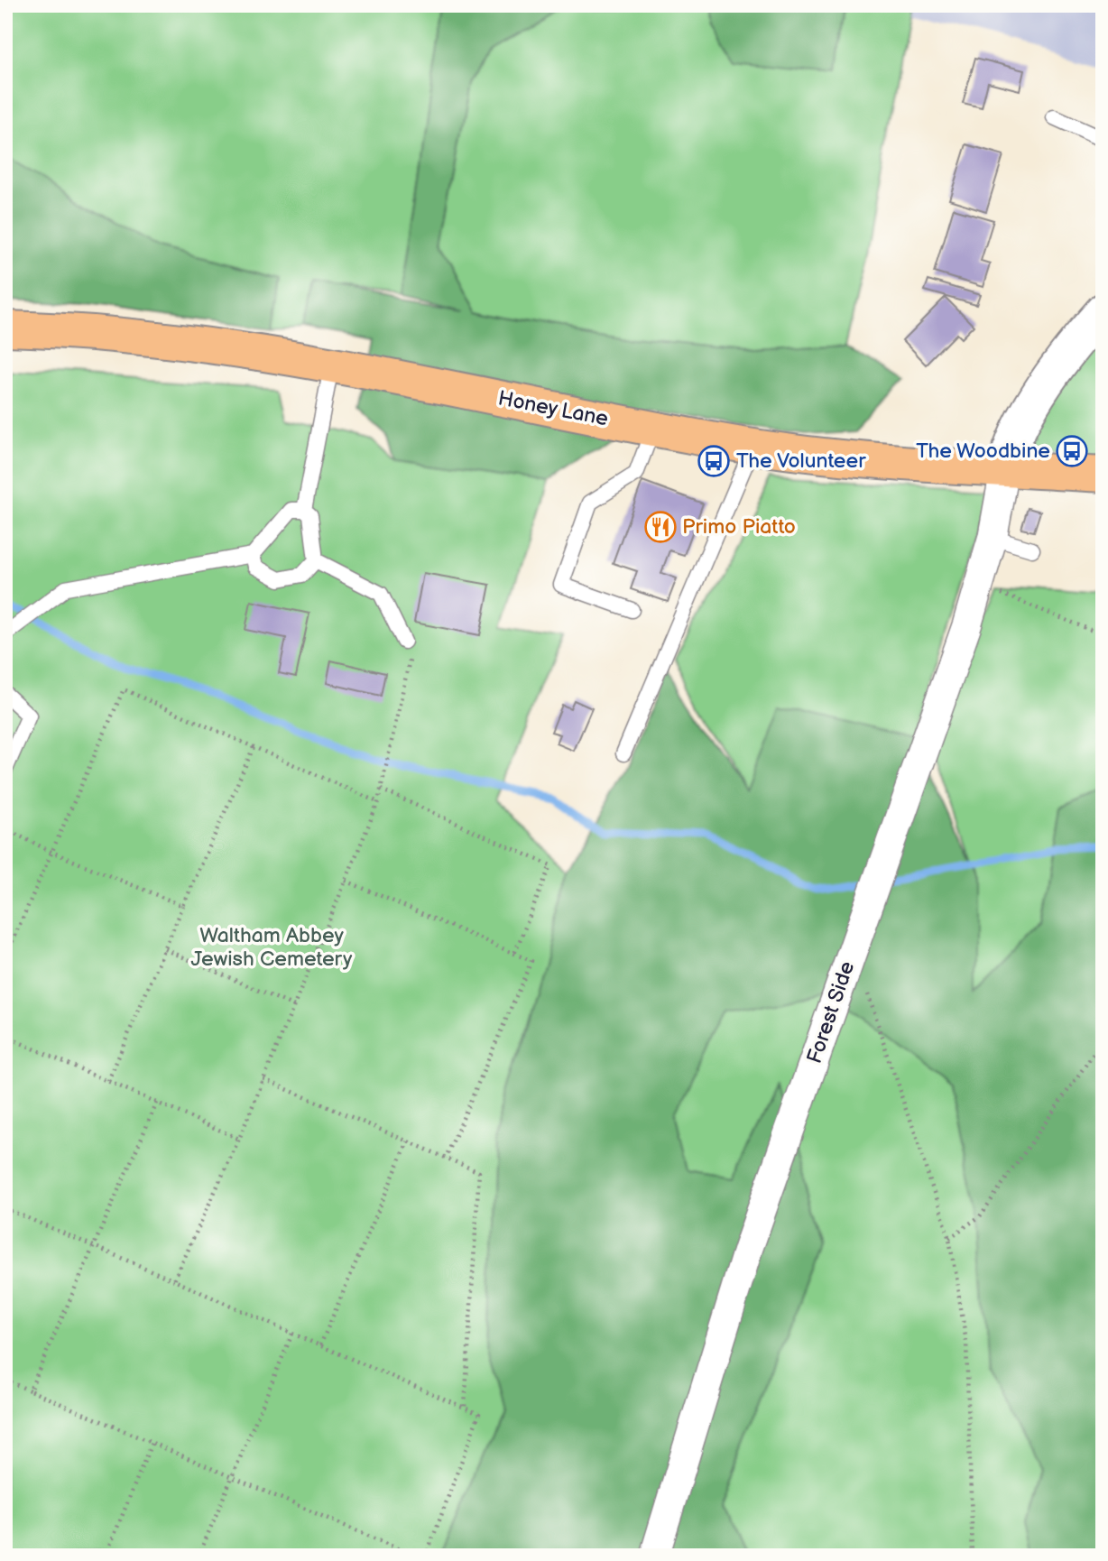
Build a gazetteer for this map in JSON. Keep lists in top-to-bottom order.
{
  "streets": {
    "main road": ["Honey Lane"],
    "street": ["Forest Side"]
  },
  "crossings": [
    ["Honey Lane", "Forest Side"]
  ],
  "parks": ["Waltham Abbey Jewish Cemetery"],
  "places": {
    "bus stop": ["The Woodbine", "The Volunteer"],
    "restaurant": ["Primo Piatto"]
  }
}
